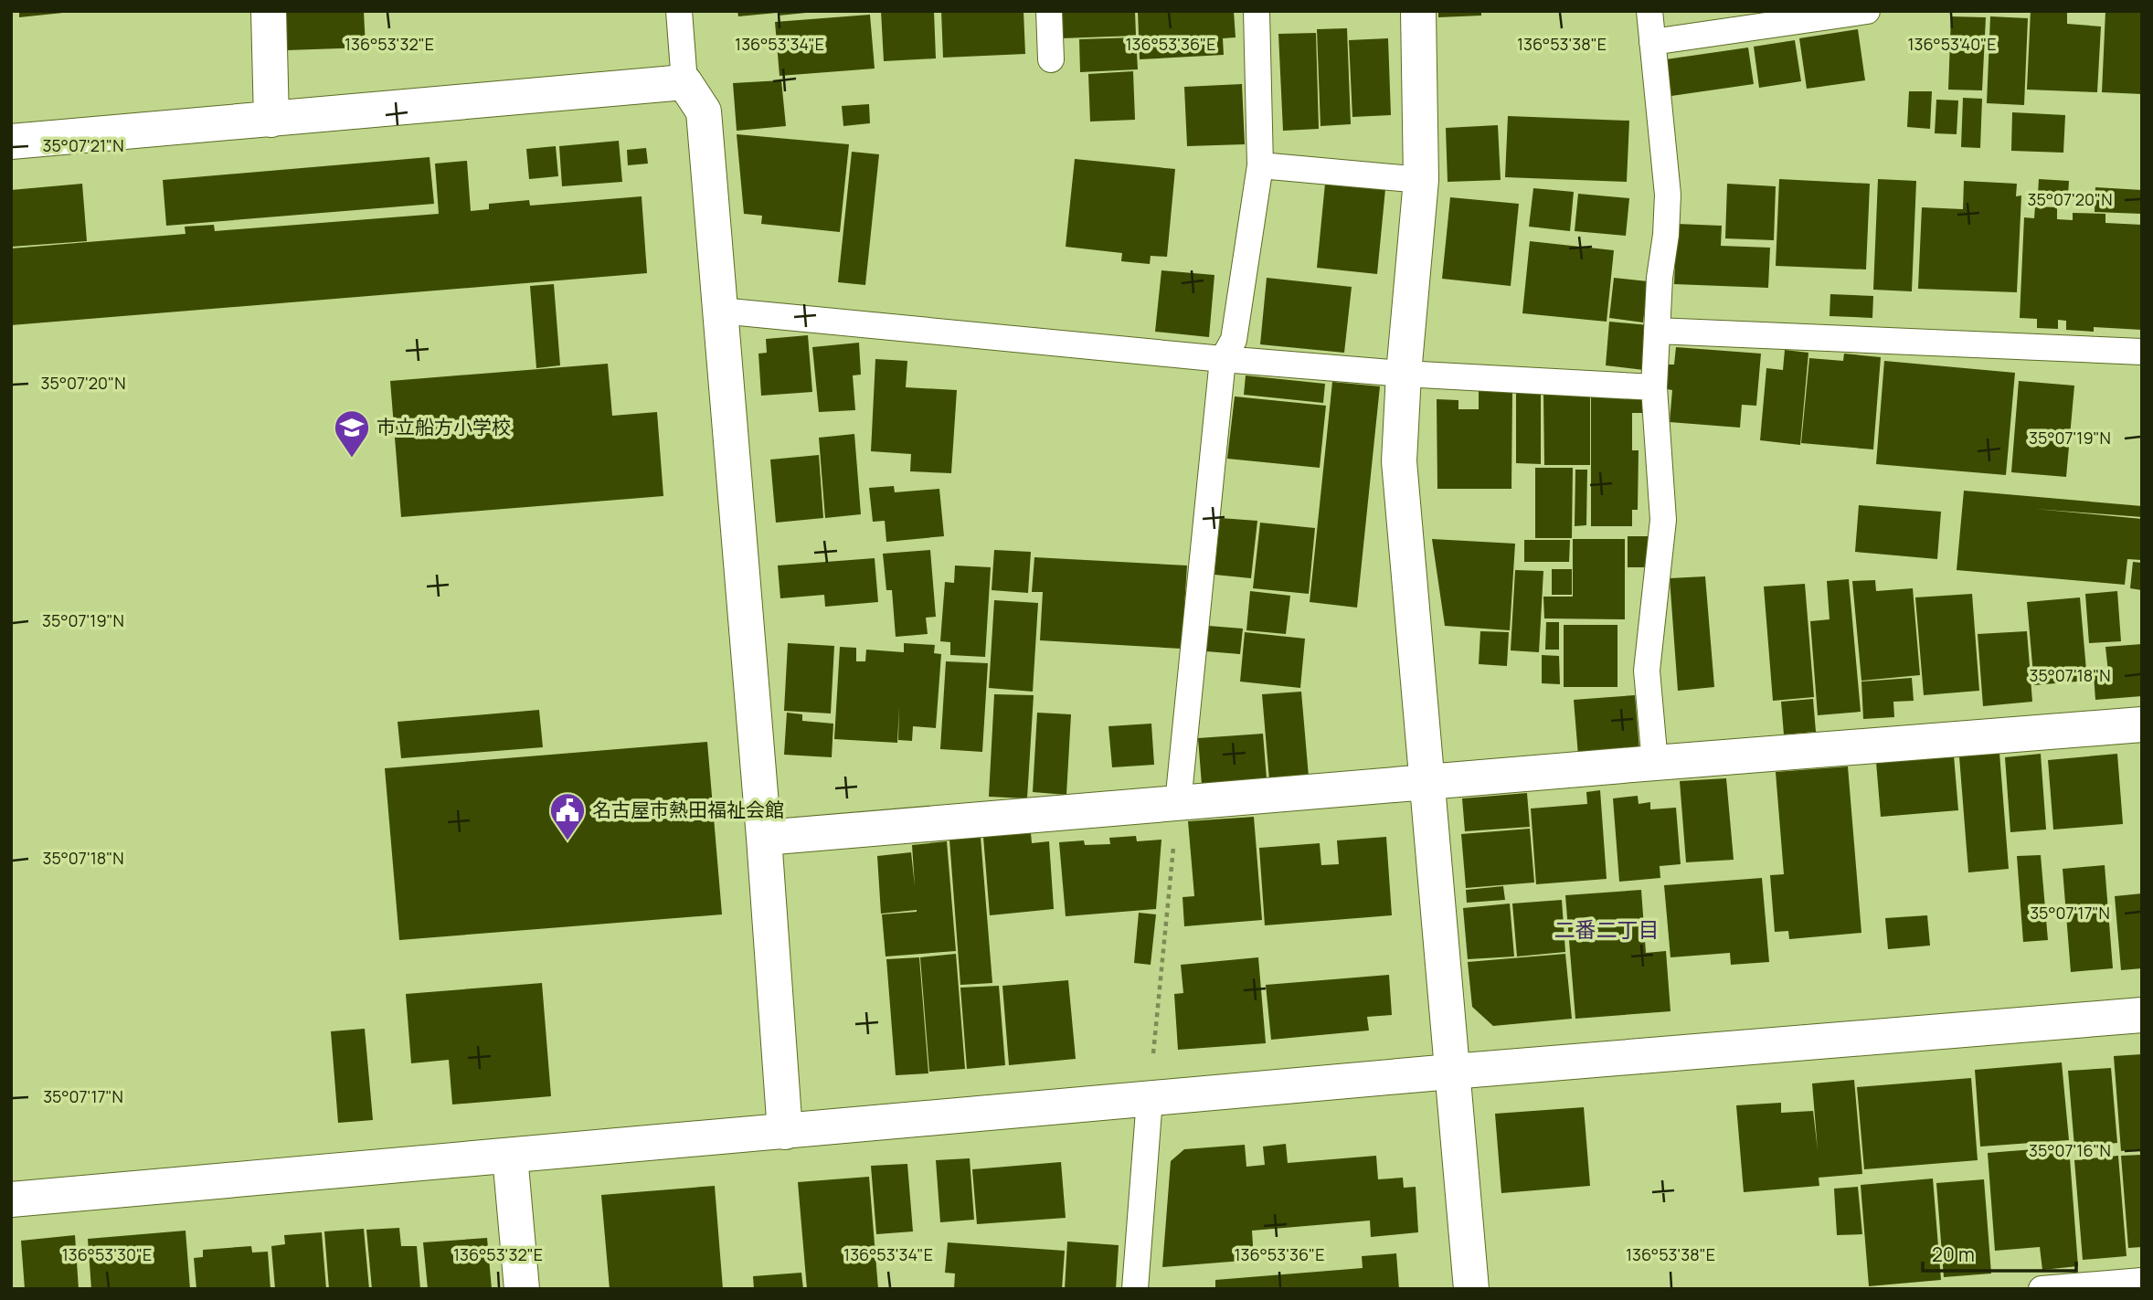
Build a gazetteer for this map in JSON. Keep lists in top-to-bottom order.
{
  "districts": ["二番二丁目"],
  "places": {
    "school or university": ["市立船方小学校"],
    "public building": ["名古屋市熱田福祉会館"]
  },
  "scale_bar": "20 m",
  "coordinates": [
    "136°53'32\"E",
    "136°53'34\"E",
    "136°53'36\"E",
    "136°53'38\"E",
    "136°53'40\"E",
    "35°07'21\"N",
    "35°07'20\"N",
    "35°07'19\"N",
    "35°07'18\"N",
    "35°07'17\"N",
    "35°07'16\"N",
    "136°53'30\"E"
  ]
}
